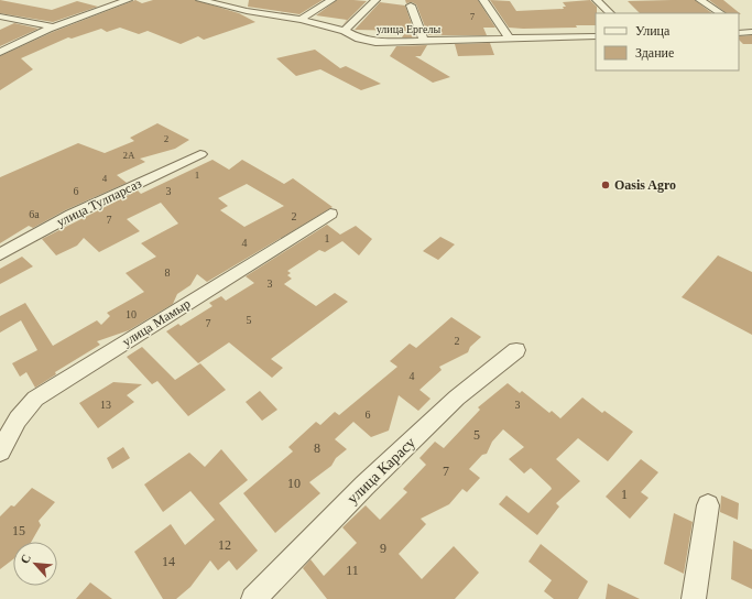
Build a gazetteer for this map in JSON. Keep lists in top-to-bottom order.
{
  "streets": {
    "street": [
      "улица Ергелы",
      "улица Тулпарсаз",
      "улица Мамыр",
      "улица Карасу"
    ]
  },
  "places": ["Oasis Agro"],
  "house_numbers": [
    "7",
    "2",
    "2А",
    "1",
    "4",
    "6",
    "3",
    "6а",
    "2",
    "7",
    "1",
    "4",
    "8",
    "3",
    "10",
    "5",
    "7",
    "2",
    "4",
    "13",
    "3",
    "6",
    "5",
    "8",
    "7",
    "10",
    "1",
    "15",
    "12",
    "9",
    "14",
    "11"
  ],
  "legend": ["Улица", "Здание"],
  "north": "top left"
}
